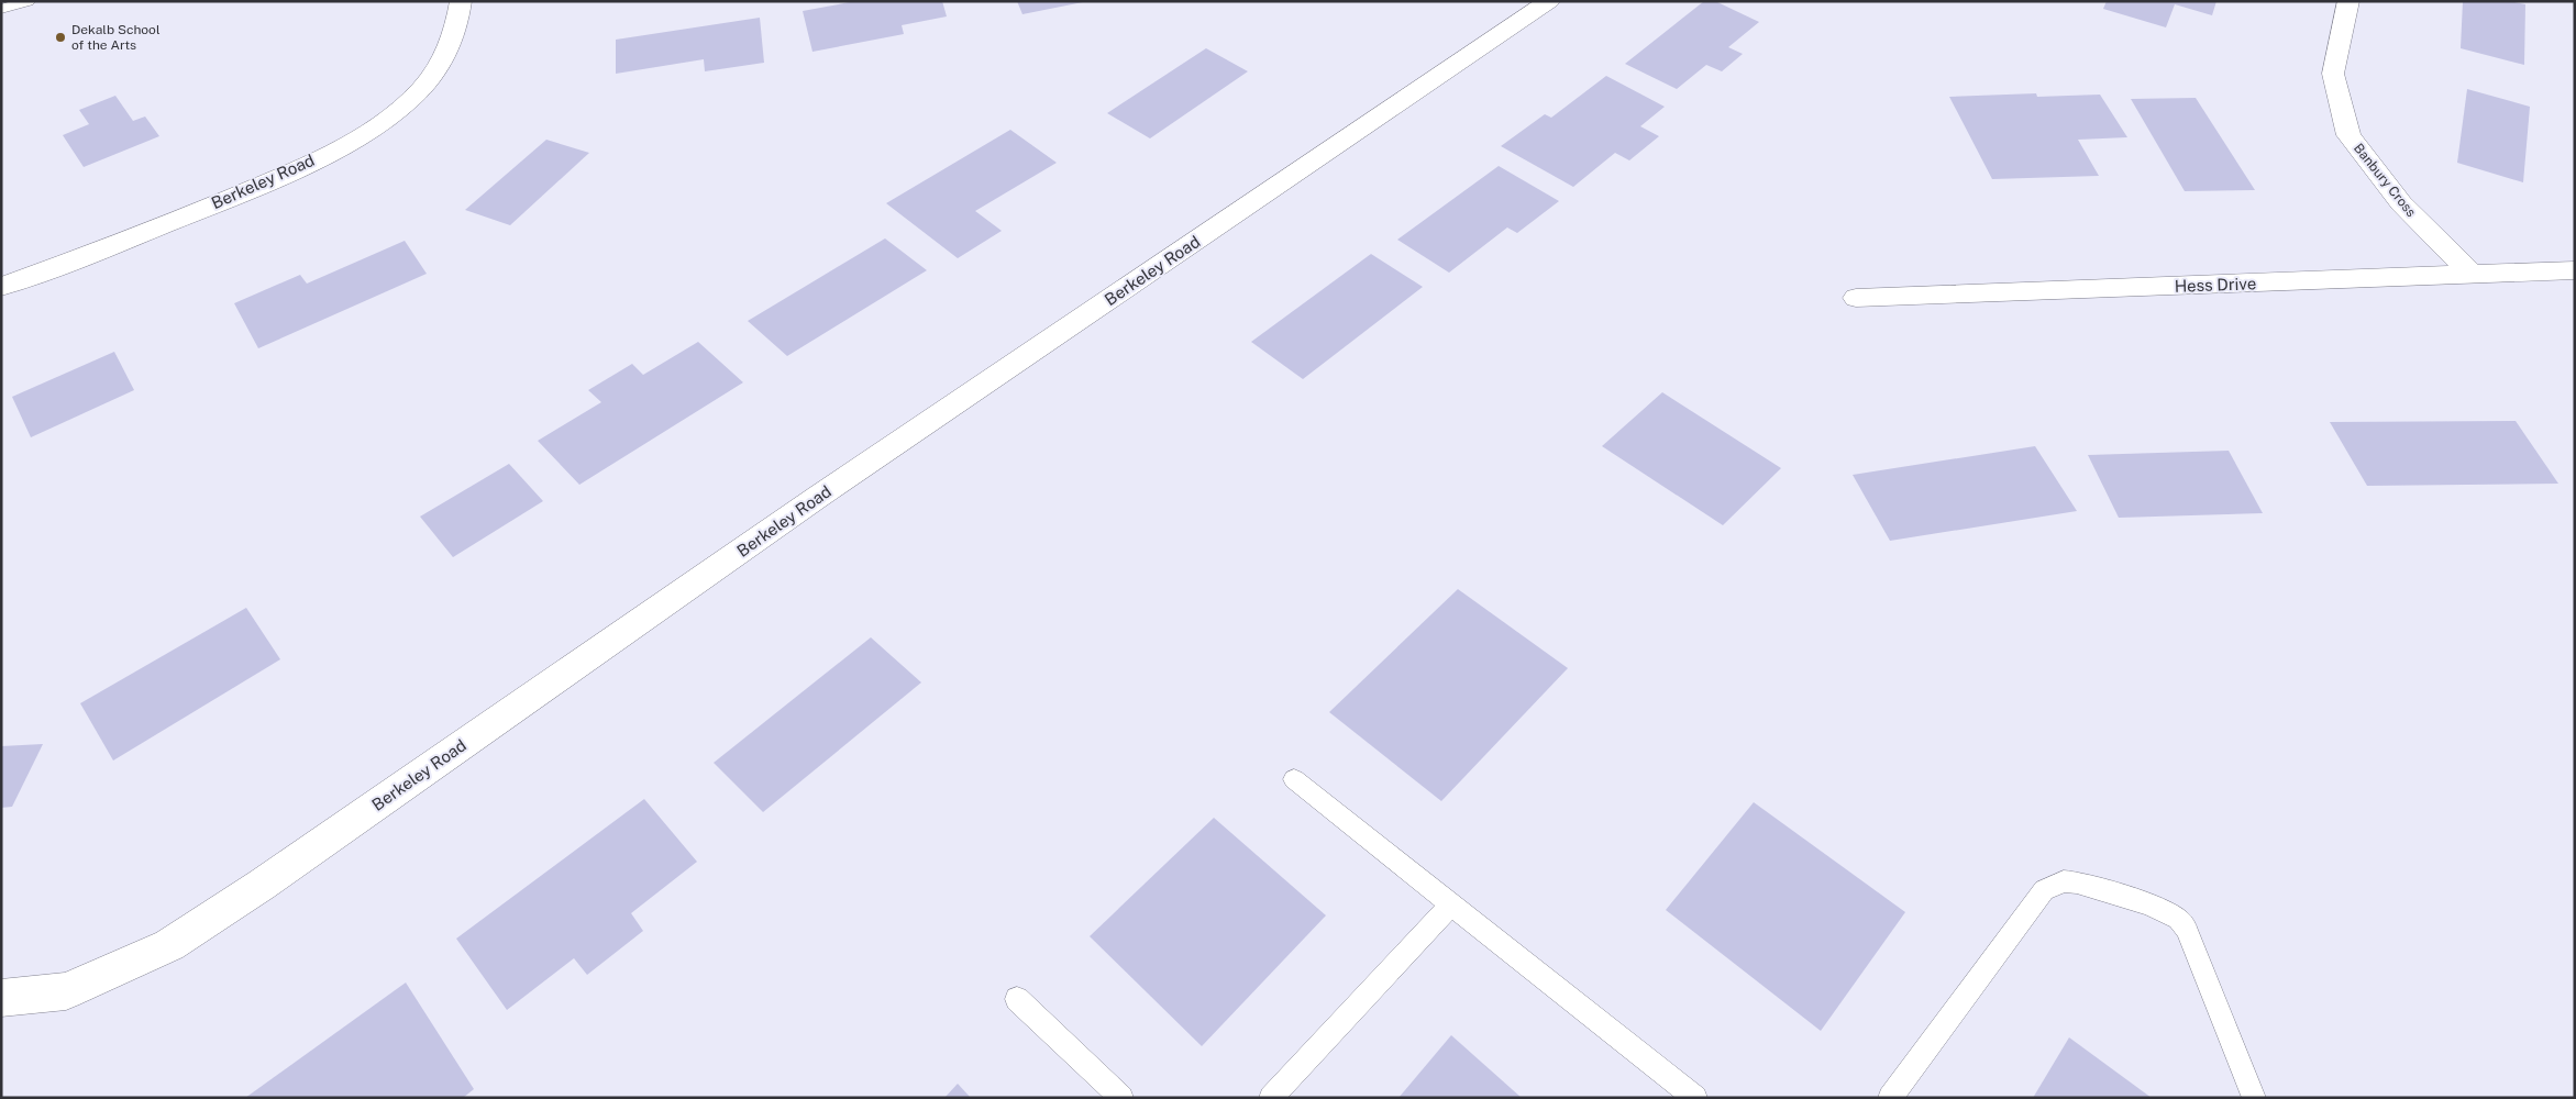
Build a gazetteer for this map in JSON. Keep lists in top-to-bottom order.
{
  "streets": {
    "street": ["Banbury Cross", "Berkeley Road", "Hess Drive"]
  },
  "crossings": [
    ["Banbury Cross", "Hess Drive"]
  ],
  "places": ["Dekalb School of the Arts"]
}
